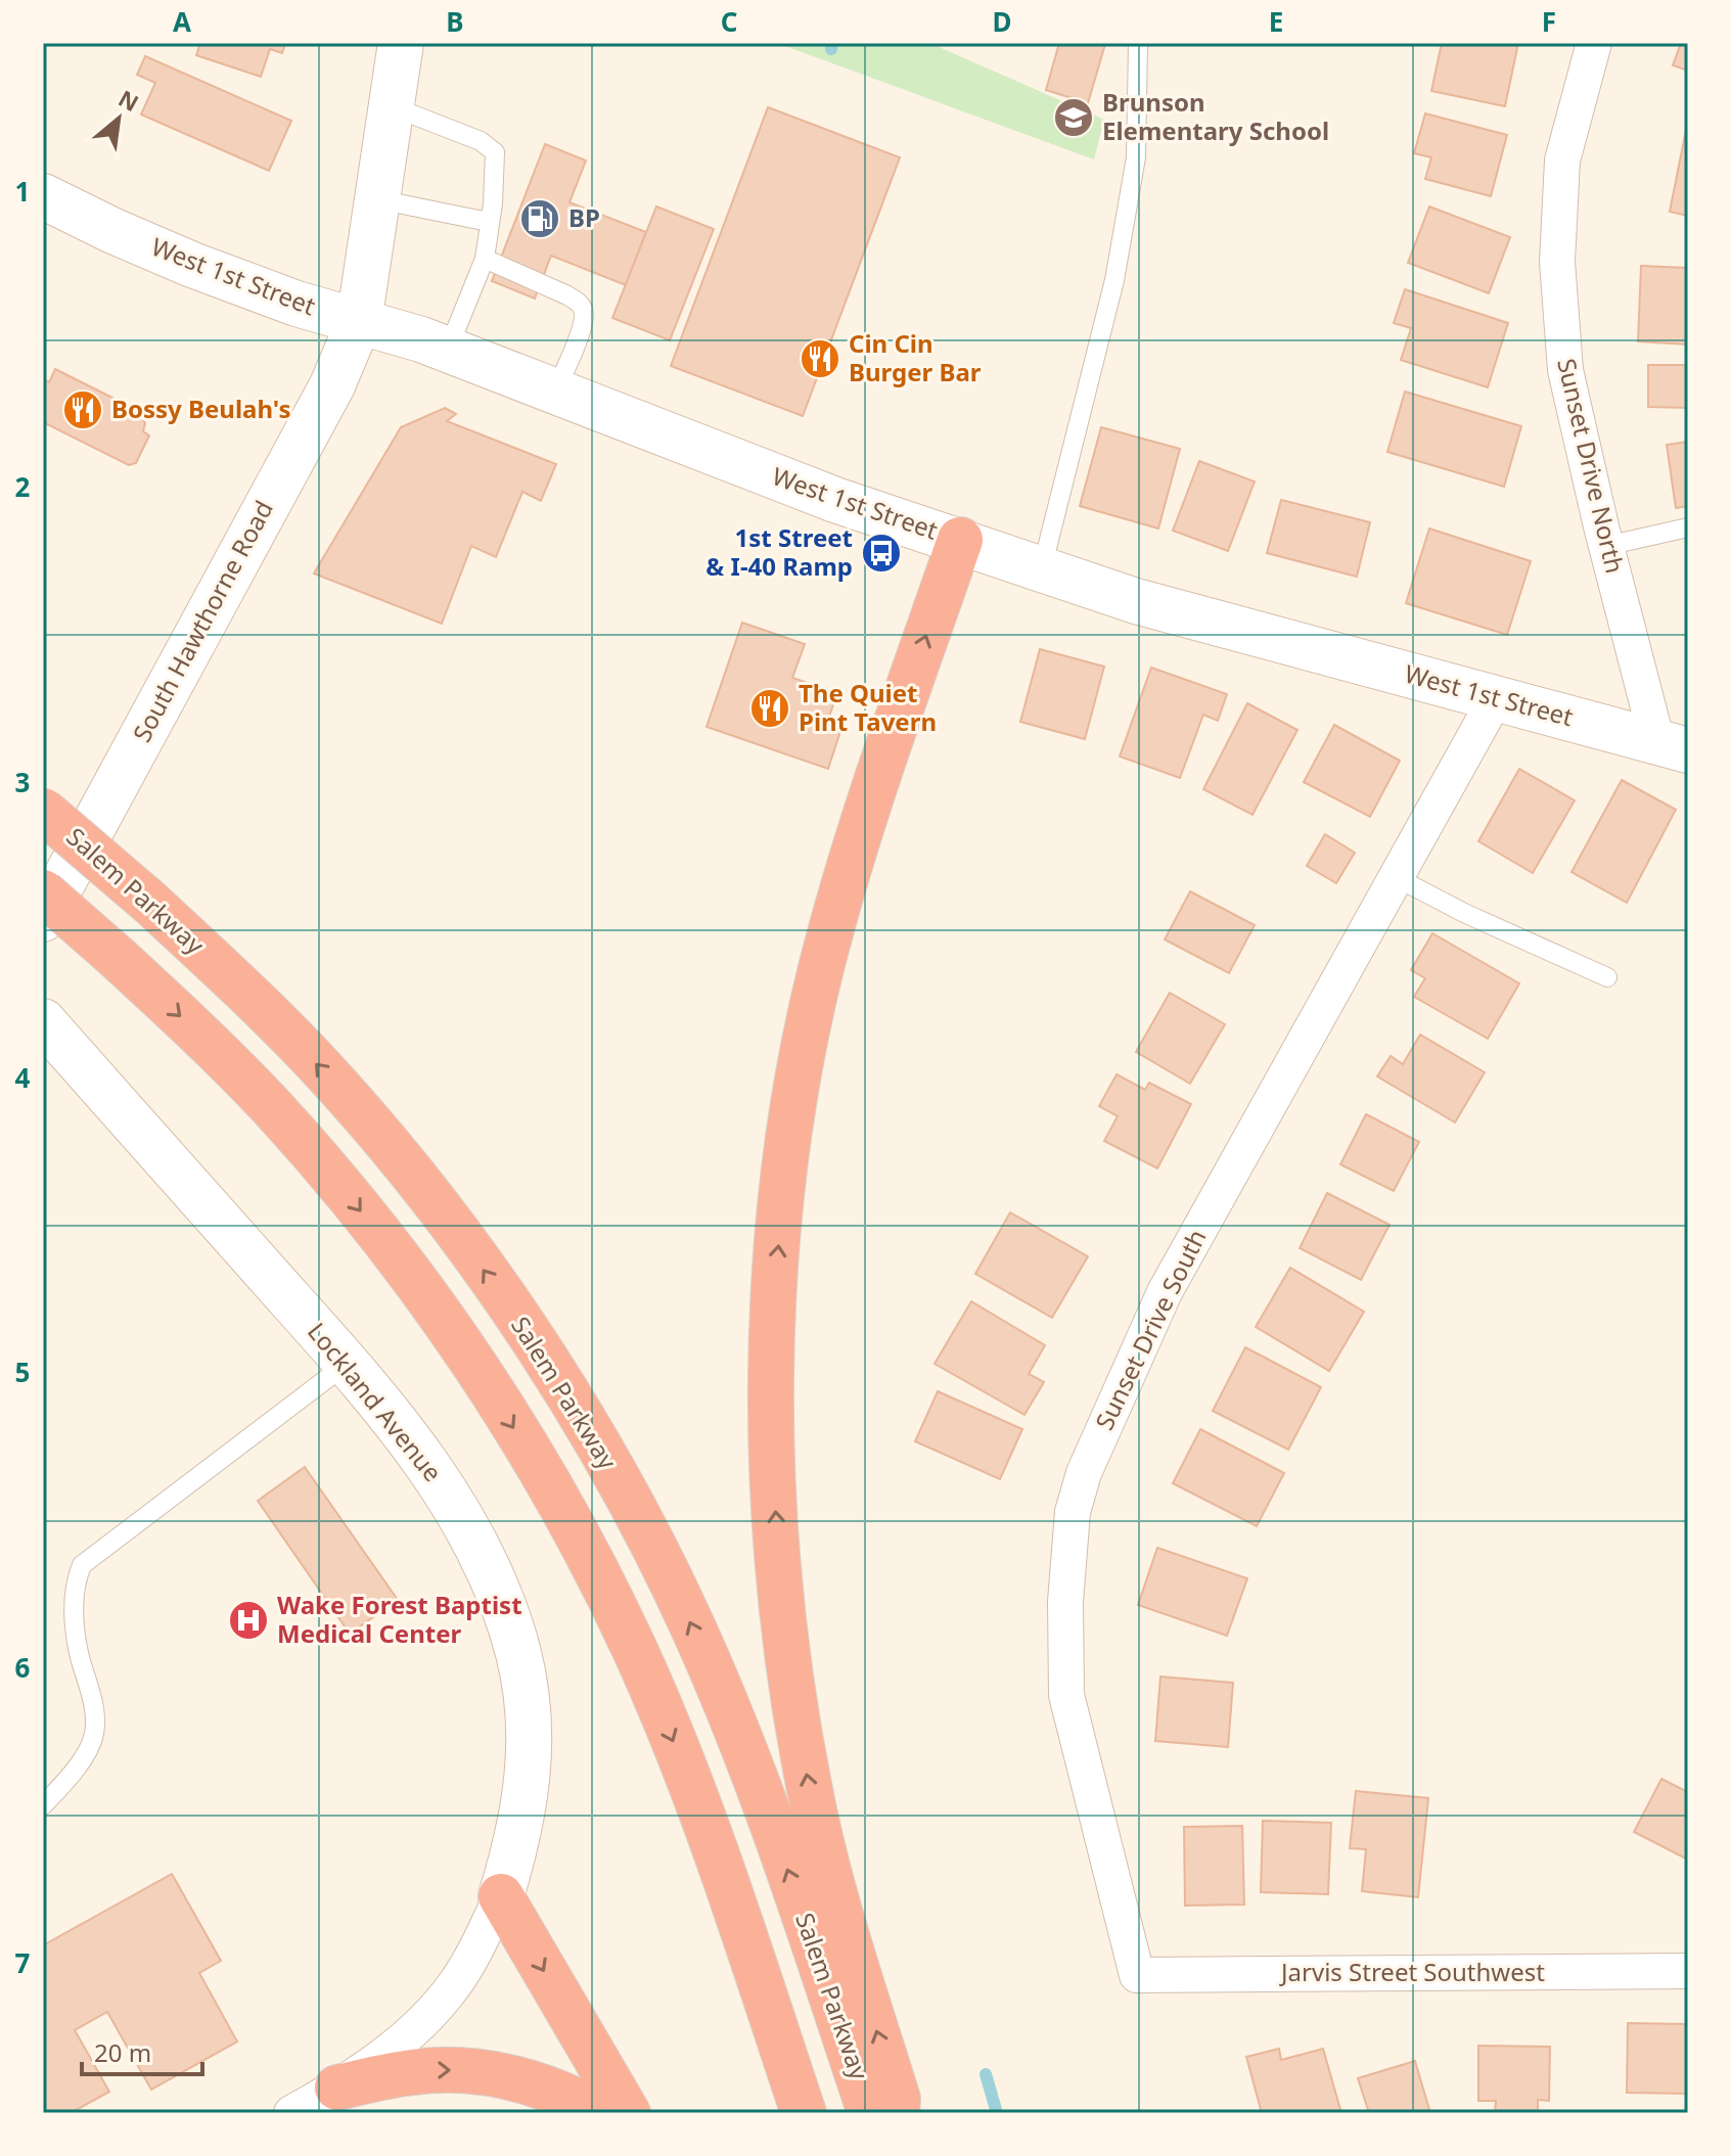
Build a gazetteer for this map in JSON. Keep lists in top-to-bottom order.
{
  "streets": {
    "highway": ["Salem Parkway"],
    "main road": ["West 1st Street", "South Hawthorne Road", "Lockland Avenue"],
    "street": ["Sunset Drive North", "Sunset Drive South", "Jarvis Street Southwest"]
  },
  "crossings": [
    ["West 1st Street", "Sunset Drive North"],
    ["West 1st Street", "South Hawthorne Road"],
    ["West 1st Street", "Sunset Drive South"],
    ["Sunset Drive South", "Jarvis Street Southwest"]
  ],
  "places": {
    "school or university": ["Brunson Elementary School"],
    "fuel station": ["BP"],
    "restaurant": ["Cin Cin Burger Bar", "Bossy Beulah's", "The Quiet Pint Tavern"],
    "bus stop": ["1st Street & I-40 Ramp"],
    "hospital": ["Wake Forest Baptist Medical Center"]
  },
  "scale_bar": "20 m",
  "north": "top right",
  "grid": {
    "columns": [
      "A",
      "B",
      "C",
      "D",
      "E",
      "F"
    ],
    "rows": [
      "1",
      "2",
      "3",
      "4",
      "5",
      "6",
      "7"
    ]
  }
}
